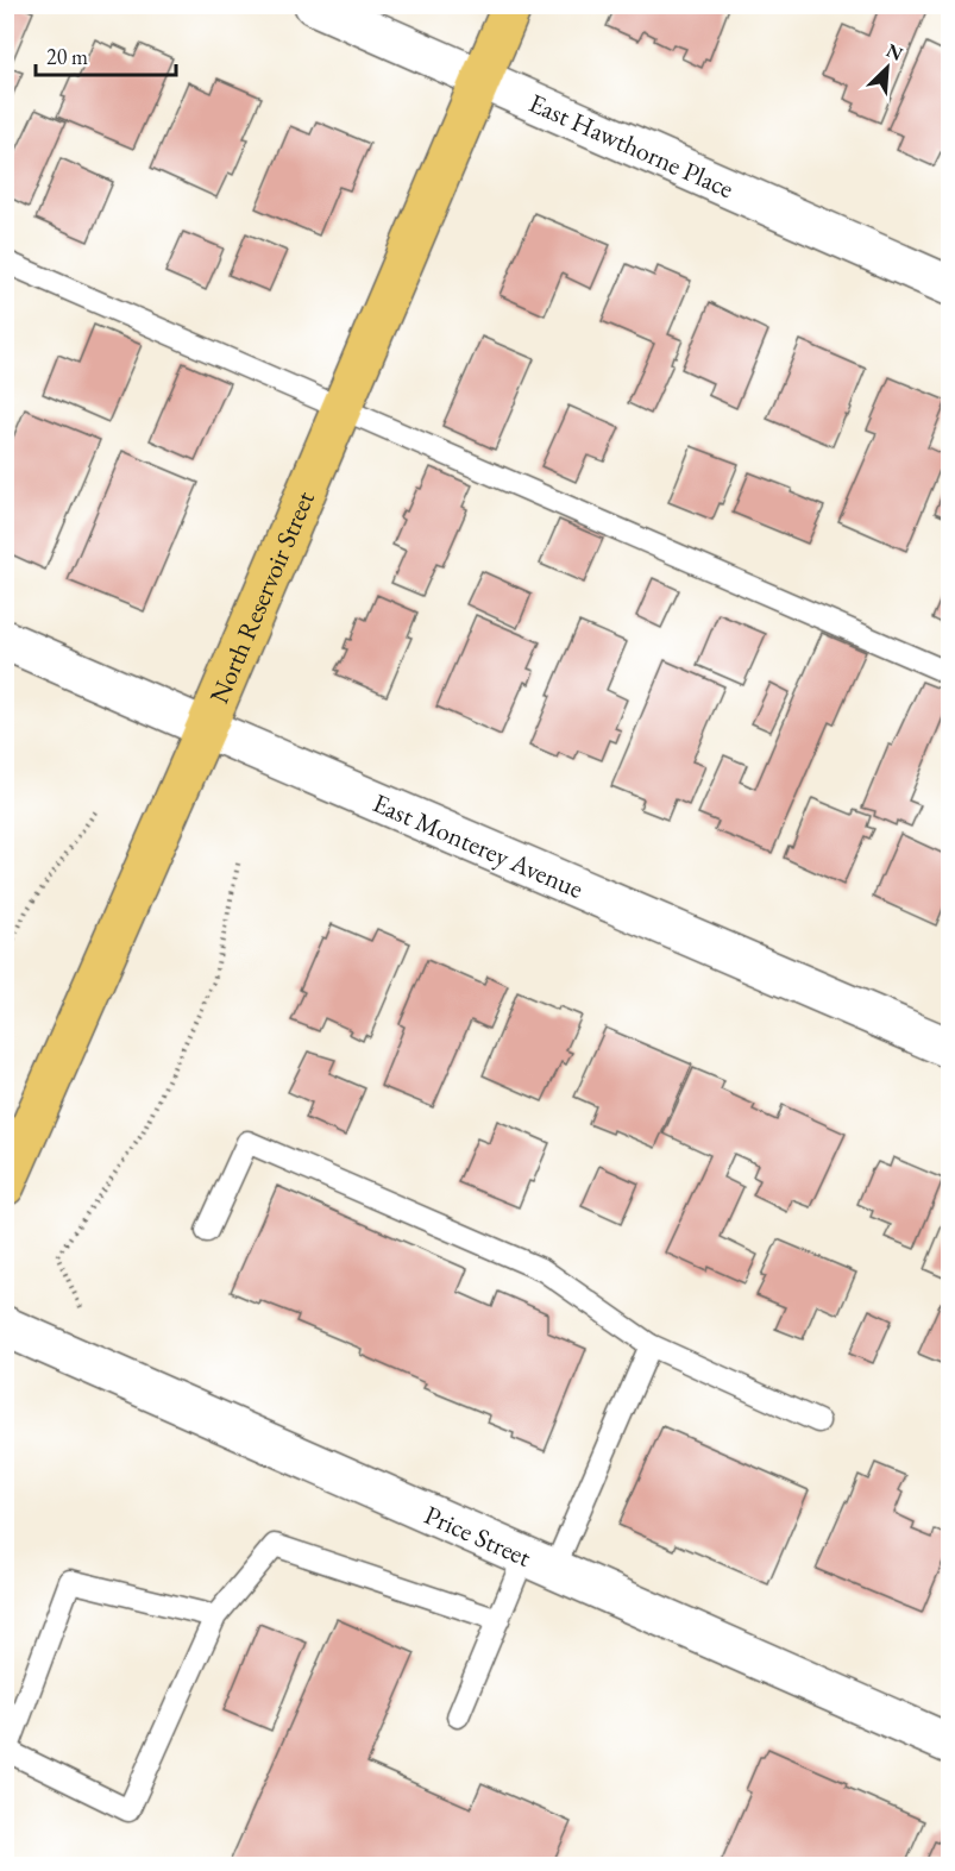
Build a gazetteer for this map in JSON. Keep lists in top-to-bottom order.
{
  "streets": {
    "main road": ["North Reservoir Street"],
    "street": ["East Hawthorne Place", "East Monterey Avenue", "Price Street"]
  },
  "crossings": [
    ["East Hawthorne Place", "North Reservoir Street"],
    ["North Reservoir Street", "East Monterey Avenue"]
  ],
  "scale_bar": "20 m",
  "north": "top right"
}
